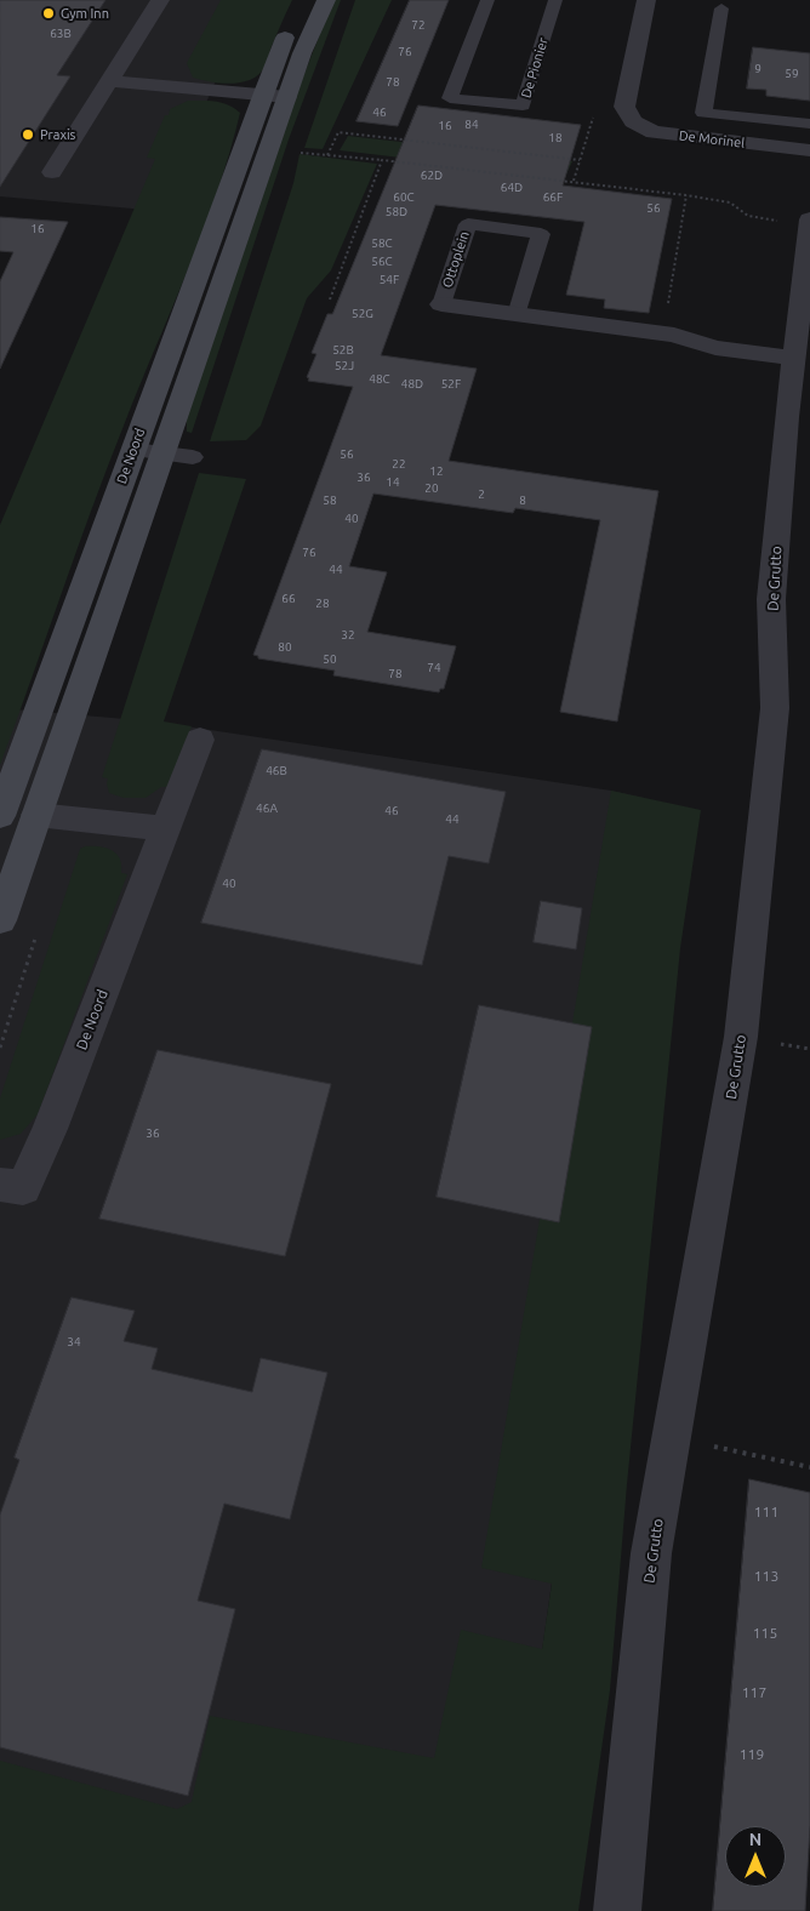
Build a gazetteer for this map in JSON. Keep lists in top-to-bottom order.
{
  "streets": {
    "main road": ["De Noord"],
    "street": ["De Morinel", "Ottoplein", "De Grutto"],
    "lane": ["De Pionier"]
  },
  "crossings": [
    ["Ottoplein", "De Grutto"]
  ],
  "places": ["Gym Inn", "Praxis"],
  "house_numbers": [
    "72",
    "63B",
    "76",
    "9",
    "59",
    "78",
    "46",
    "84",
    "16",
    "18",
    "62D",
    "64D",
    "60C",
    "66F",
    "56",
    "58D",
    "16",
    "58C",
    "56C",
    "54F",
    "52G",
    "52B",
    "52J",
    "48C",
    "48D",
    "52F",
    "56",
    "22",
    "12",
    "36",
    "14",
    "20",
    "2",
    "58",
    "8",
    "40",
    "76",
    "44",
    "66",
    "28",
    "32",
    "80",
    "50",
    "74",
    "78",
    "46B",
    "46A",
    "46",
    "44",
    "40",
    "36",
    "34",
    "111",
    "113",
    "115",
    "117",
    "119"
  ],
  "north": "top"
}
